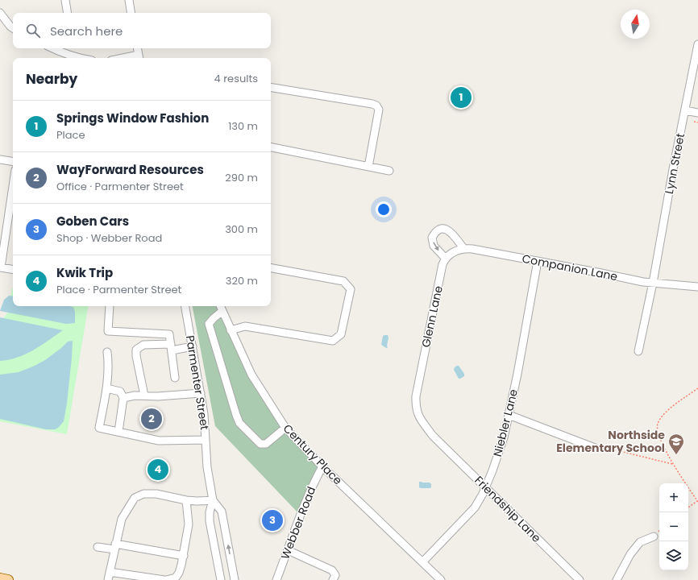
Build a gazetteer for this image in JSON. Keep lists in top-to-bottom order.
{
  "streets": {
    "street": [
      "Lynn Street",
      "Companion Lane",
      "Glenn Lane",
      "Parmenter Street",
      "Niebler Lane",
      "Century Place",
      "Friendship Lane",
      "Webber Road"
    ]
  },
  "crossings": [
    ["Lynn Street", "Companion Lane"],
    ["Companion Lane", "Niebler Lane"],
    ["Glenn Lane", "Friendship Lane"],
    ["Niebler Lane", "Century Place"],
    ["Niebler Lane", "Friendship Lane"],
    ["Century Place", "Webber Road"]
  ],
  "places": {
    "school or university": ["Northside Elementary School"]
  },
  "north": "top",
  "page": {
    "search": "Search here",
    "heading": ["Nearby", "4 results"],
    "pins": [
      "1",
      "2",
      "4",
      "3"
    ],
    "list": [
      {
        "mark": "1",
        "name": "Springs Window Fashion",
        "note": "Place",
        "value": "130 m"
      },
      {
        "mark": "2",
        "name": "WayForward Resources",
        "note": "Office · Parmenter Street",
        "value": "290 m"
      },
      {
        "mark": "3",
        "name": "Goben Cars",
        "note": "Shop · Webber Road",
        "value": "300 m"
      },
      {
        "mark": "4",
        "name": "Kwik Trip",
        "note": "Place · Parmenter Street",
        "value": "320 m"
      }
    ],
    "map_buttons": ["+", "−"]
  }
}
